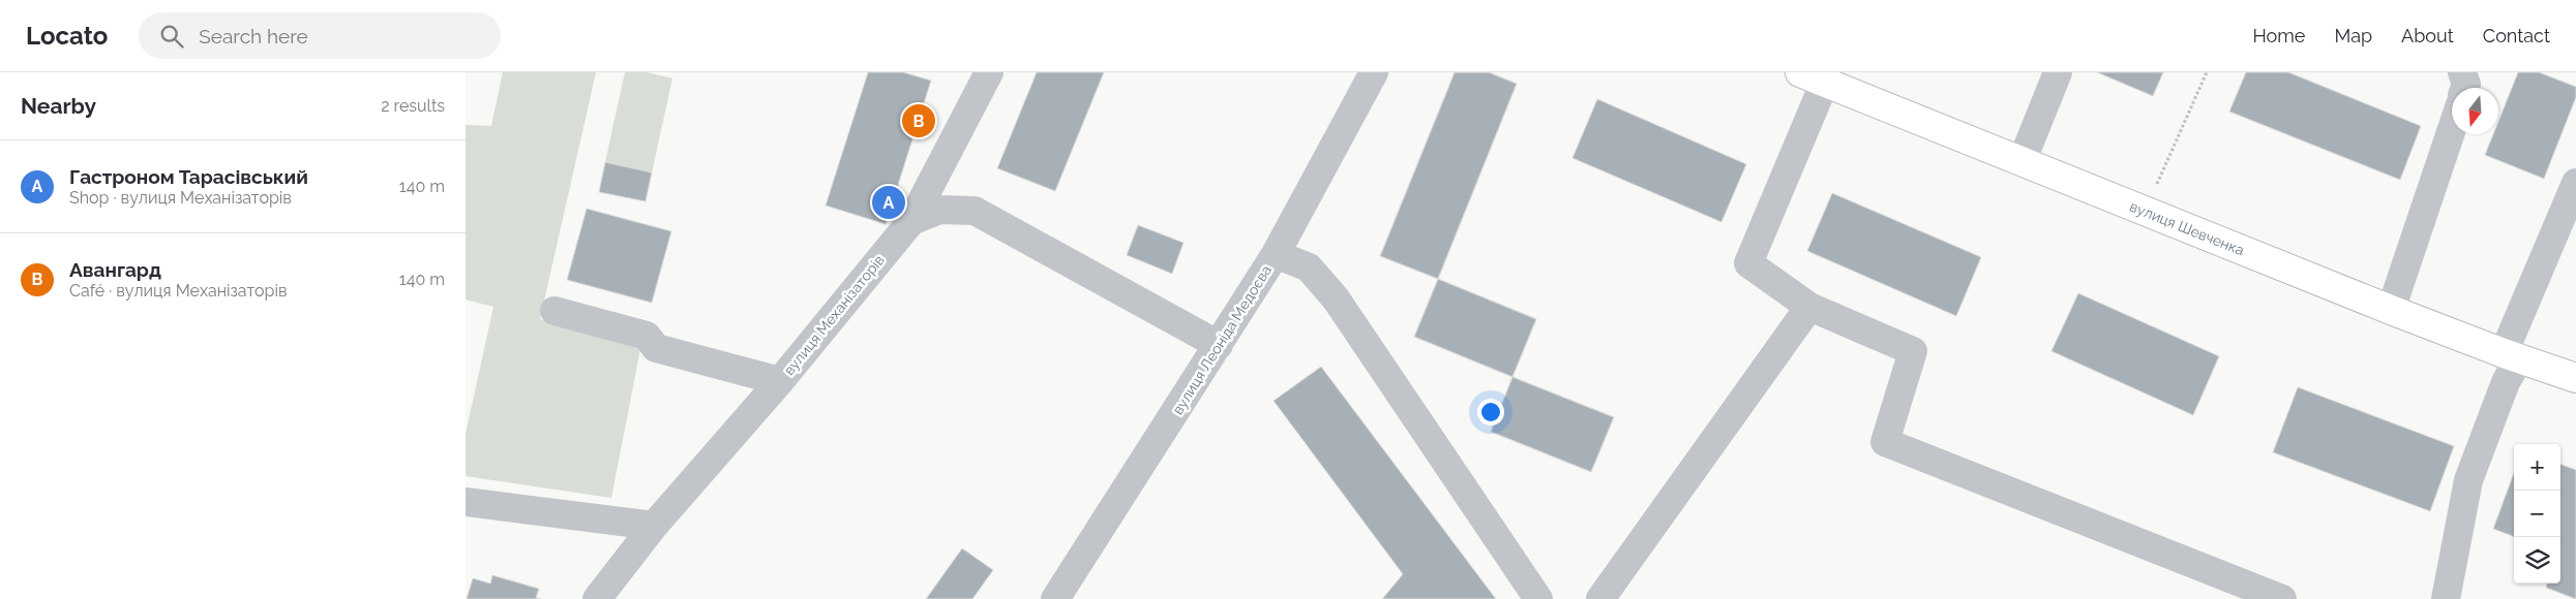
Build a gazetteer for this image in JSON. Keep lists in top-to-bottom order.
{
  "streets": {
    "main road": ["вулиця Шевченка"],
    "street": ["вулиця Механізаторів", "вулиця Леоніда Медоєва"]
  },
  "crossings": [
    ["вулиця Механізаторів", "вулиця Леоніда Медоєва"]
  ],
  "north": "bottom",
  "page": {
    "header": "Locato",
    "search": "Search here",
    "nav": [
      "Home",
      "Map",
      "About",
      "Contact"
    ],
    "heading": ["Nearby", "2 results"],
    "pins": ["B", "A"],
    "list": [
      {
        "mark": "A",
        "name": "Гастроном Тарасівський",
        "note": "Shop · вулиця Механізаторів",
        "value": "140 m"
      },
      {
        "mark": "B",
        "name": "Авангард",
        "note": "Café · вулиця Механізаторів",
        "value": "140 m"
      }
    ],
    "map_buttons": ["+", "−"]
  }
}
